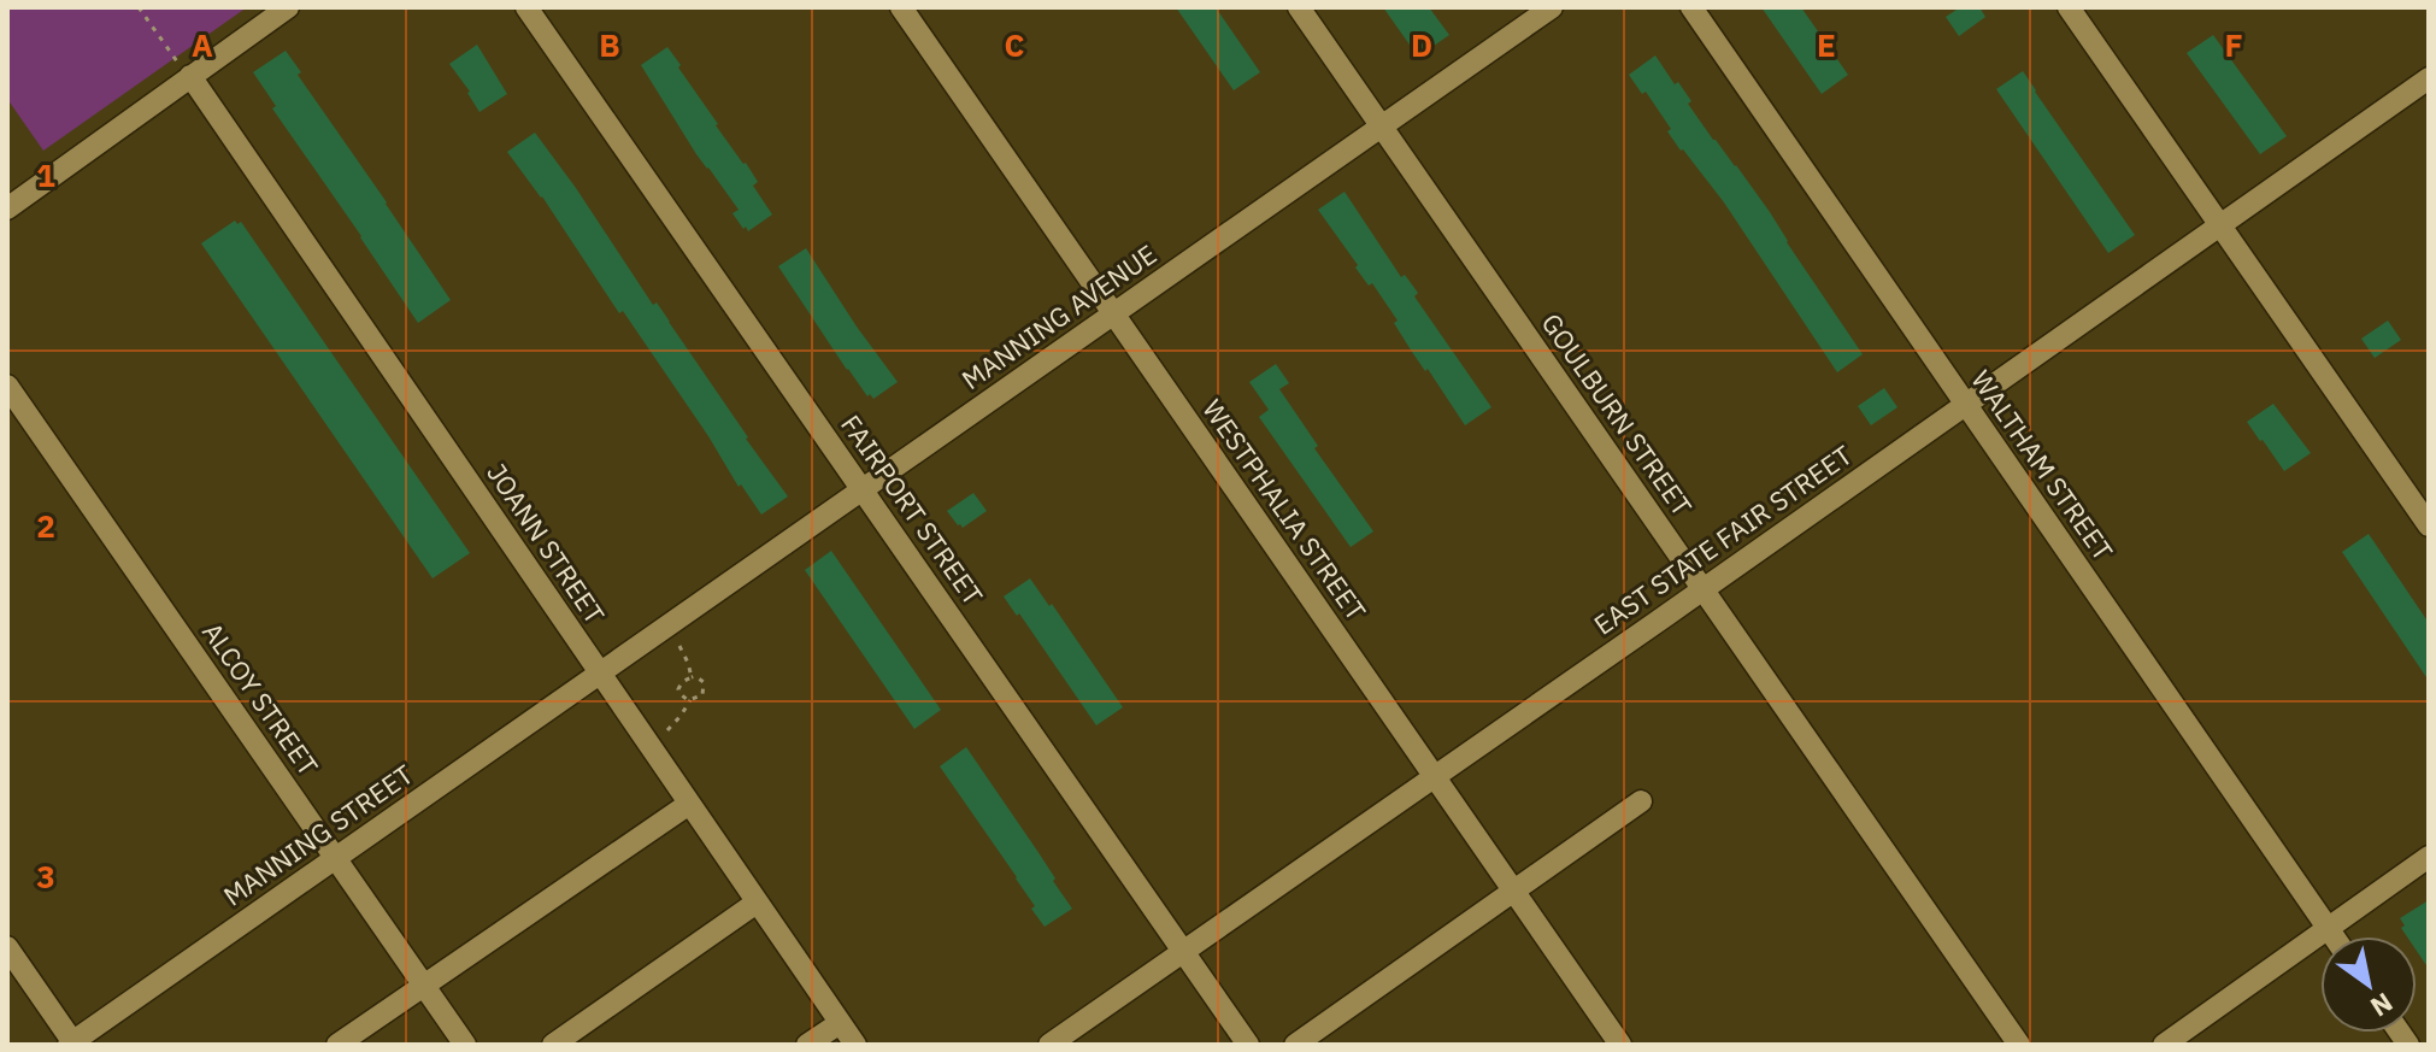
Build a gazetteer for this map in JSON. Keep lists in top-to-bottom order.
{
  "streets": {
    "street": [
      "MANNING AVENUE",
      "GOULBURN STREET",
      "WALTHAM STREET",
      "FAIRPORT STREET",
      "WESTPHALIA STREET",
      "EAST STATE FAIR STREET",
      "JOANN STREET",
      "ALCOY STREET",
      "MANNING STREET"
    ]
  },
  "crossings": [
    ["MANNING AVENUE", "GOULBURN STREET"],
    ["MANNING AVENUE", "FAIRPORT STREET"],
    ["MANNING AVENUE", "WESTPHALIA STREET"],
    ["MANNING AVENUE", "JOANN STREET"],
    ["MANNING AVENUE", "MANNING STREET"],
    ["GOULBURN STREET", "EAST STATE FAIR STREET"],
    ["WALTHAM STREET", "EAST STATE FAIR STREET"],
    ["FAIRPORT STREET", "EAST STATE FAIR STREET"],
    ["WESTPHALIA STREET", "EAST STATE FAIR STREET"],
    ["JOANN STREET", "MANNING STREET"],
    ["ALCOY STREET", "MANNING STREET"]
  ],
  "north": "bottom right",
  "grid": {
    "columns": [
      "A",
      "B",
      "C",
      "D",
      "E",
      "F"
    ],
    "rows": ["1", "2", "3"]
  }
}
